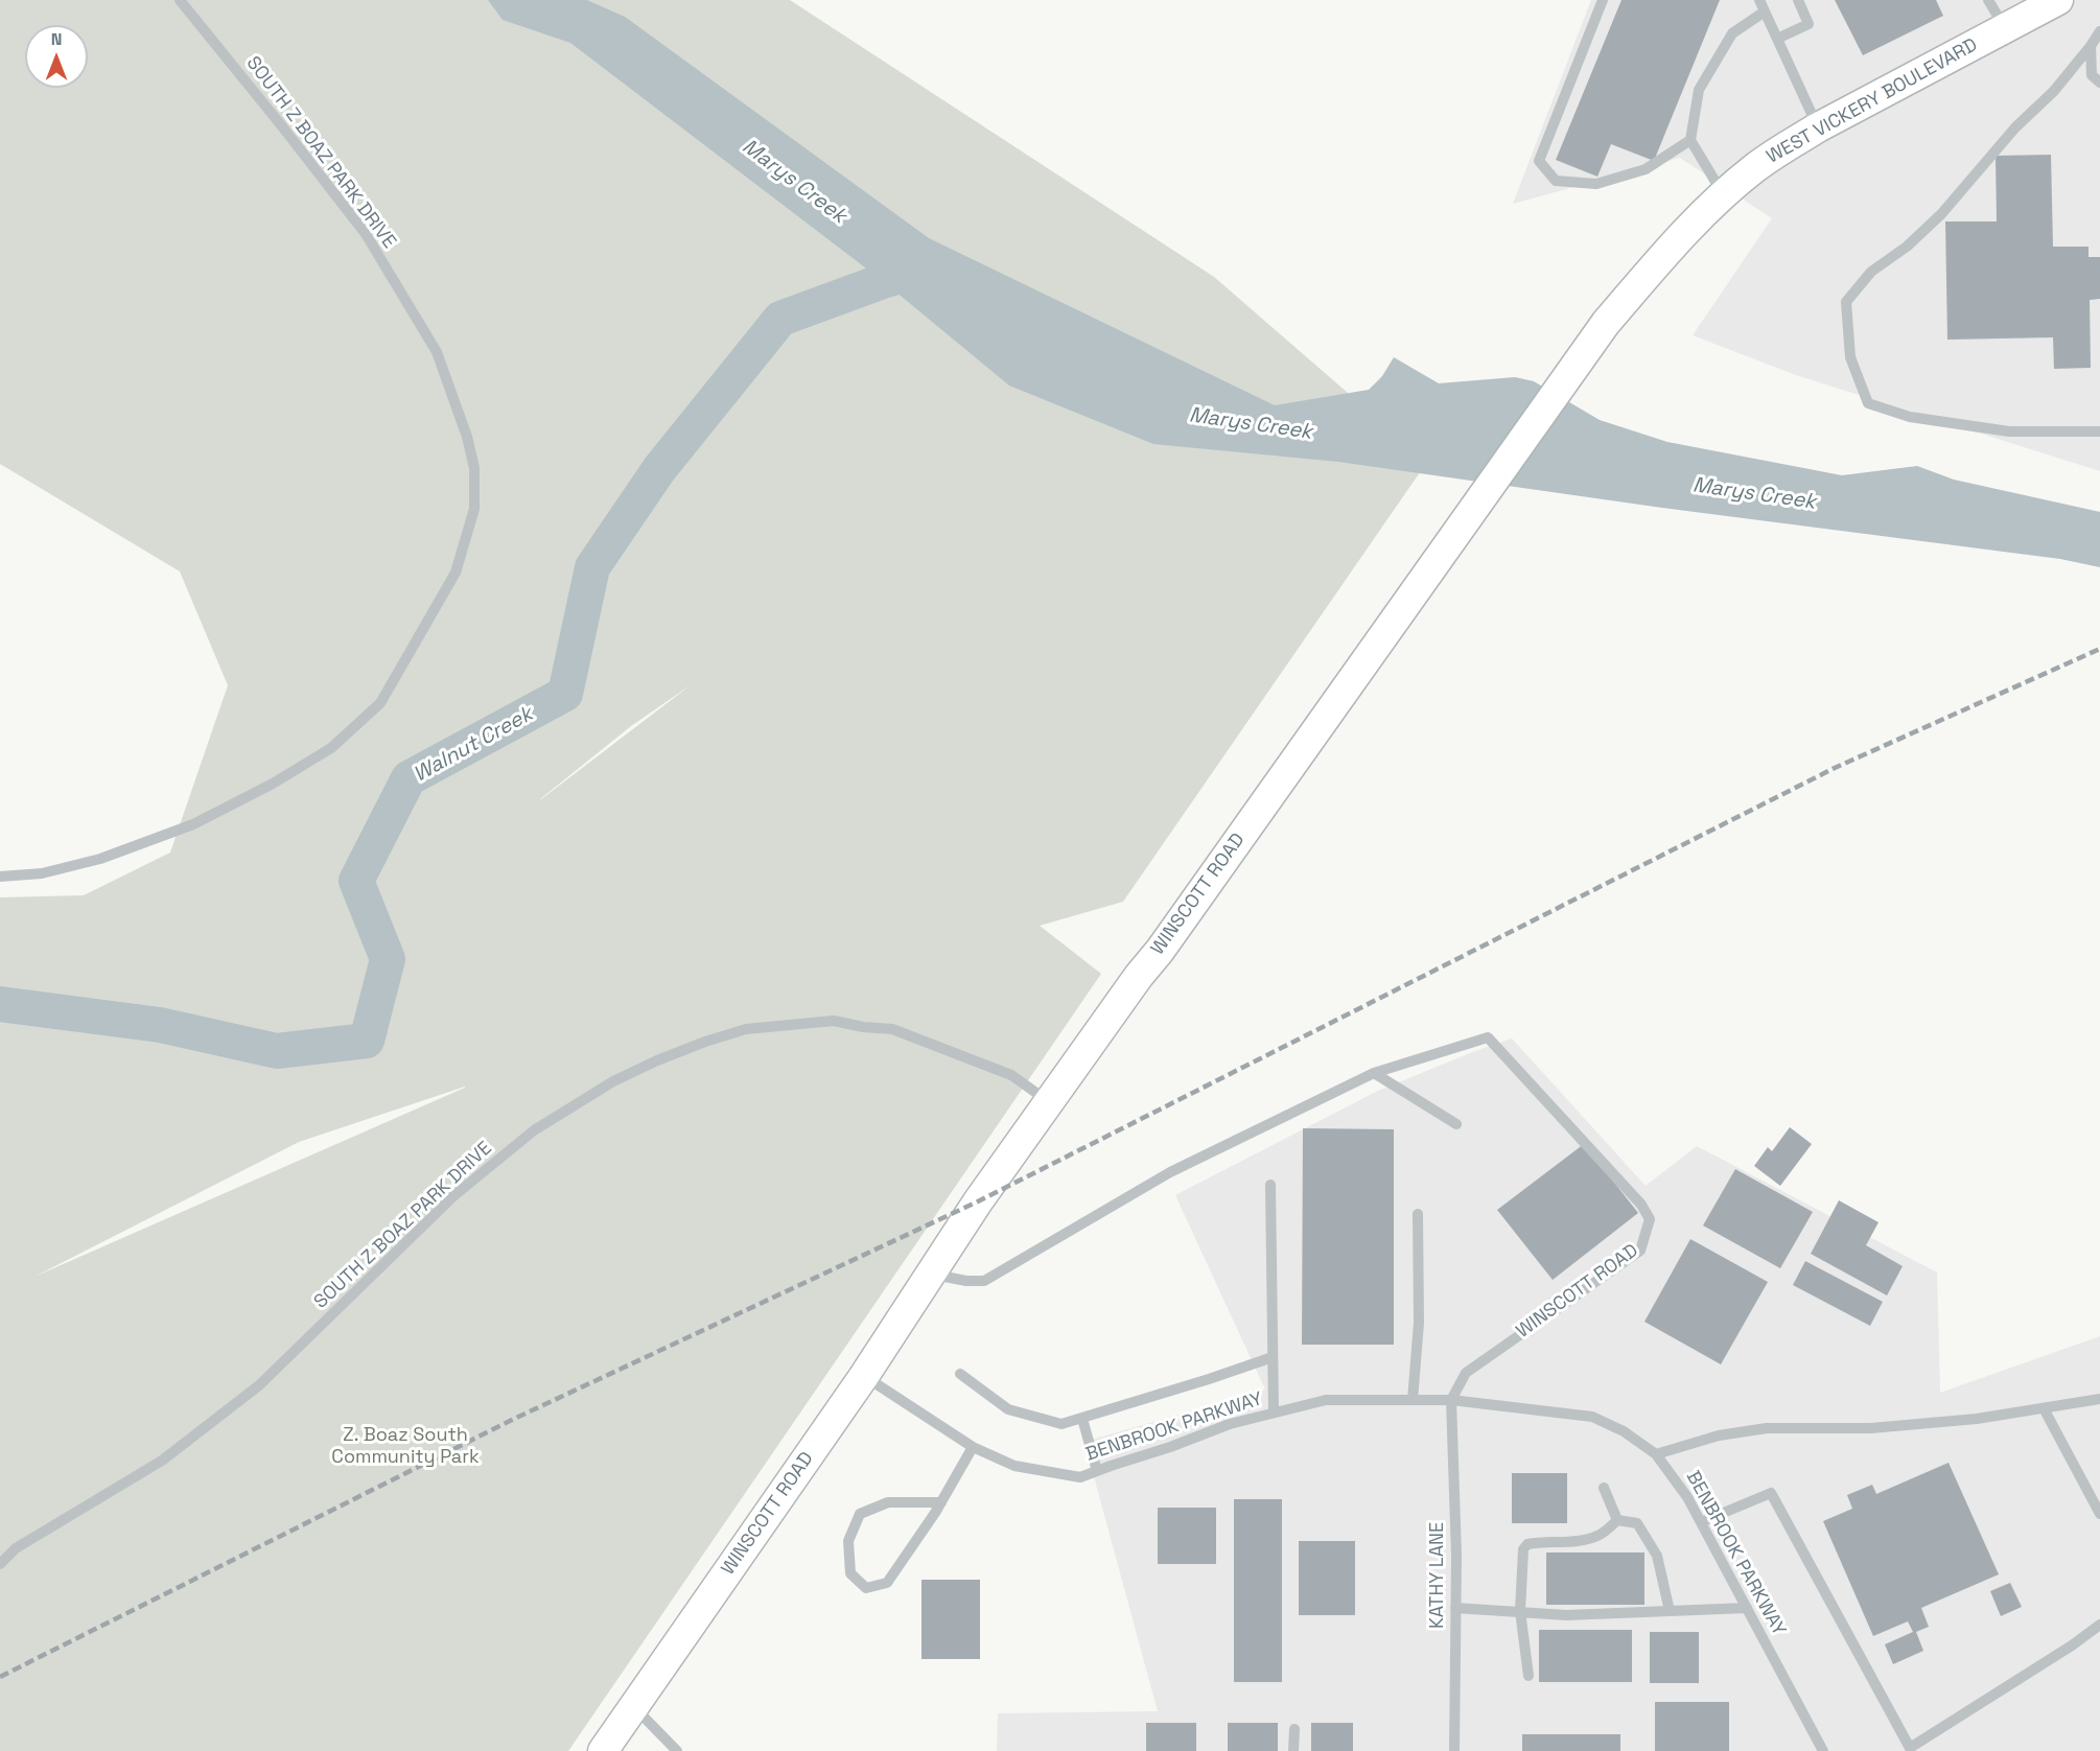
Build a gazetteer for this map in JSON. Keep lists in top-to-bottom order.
{
  "streets": {
    "main road": ["WEST VICKERY BOULEVARD", "WINSCOTT ROAD"],
    "street": ["SOUTH Z BOAZ PARK DRIVE", "BENBROOK PARKWAY", "KATHY LANE"]
  },
  "crossings": [
    ["WEST VICKERY BOULEVARD", "WINSCOTT ROAD"],
    ["SOUTH Z BOAZ PARK DRIVE", "WINSCOTT ROAD"],
    ["WINSCOTT ROAD", "BENBROOK PARKWAY"],
    ["WINSCOTT ROAD", "KATHY LANE"],
    ["BENBROOK PARKWAY", "KATHY LANE"]
  ],
  "water": ["Marys Creek", "Walnut Creek"],
  "parks": ["Z. Boaz South Community Park"],
  "north": "top"
}
